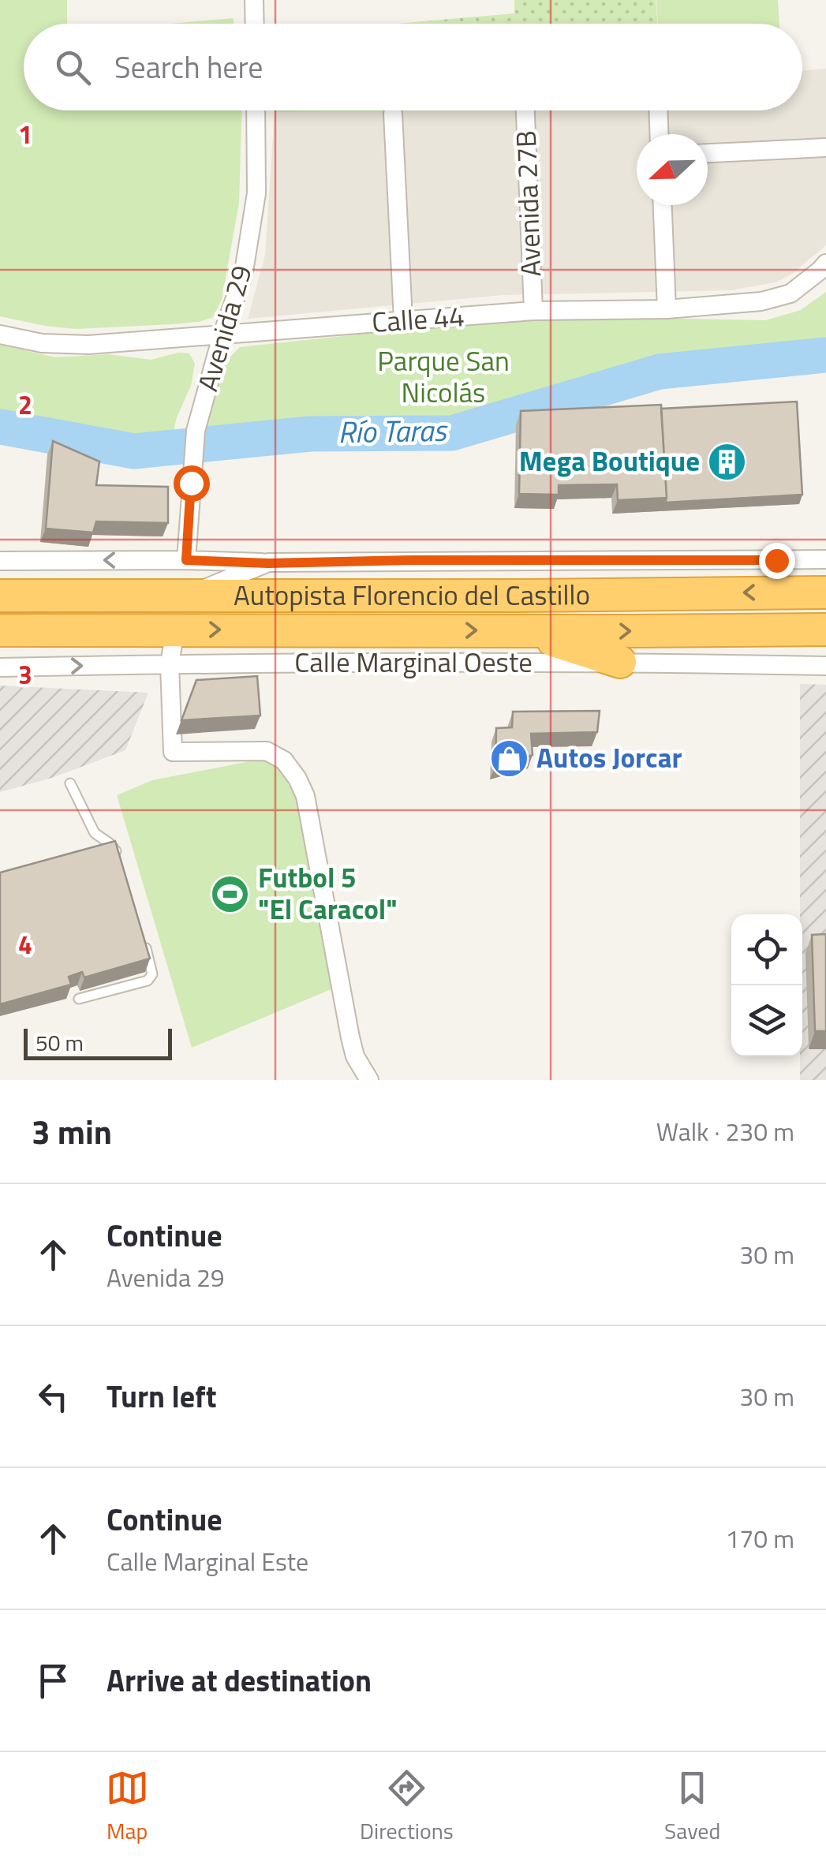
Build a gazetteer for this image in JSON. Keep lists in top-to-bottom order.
{
  "streets": {
    "highway": ["Autopista Florencio del Castillo"],
    "street": [
      "Avenida 27B",
      "Calle 44",
      "Avenida 29",
      "Calle Marginal Oeste"
    ]
  },
  "crossings": [
    ["Avenida 27B", "Calle 44"],
    ["Calle 44", "Avenida 29"]
  ],
  "water": ["Río Taras"],
  "parks": ["Parque San Nicolás"],
  "places": {
    "building": ["Mega Boutique"],
    "shop": ["Autos Jorcar"],
    "sports": ["Futbol 5 \"El Caracol\""]
  },
  "scale_bar": "50 m",
  "north": "left",
  "page": {
    "search": "Search here",
    "scale": "50 m",
    "heading": ["3 min", "Walk · 230 m"],
    "list": [
      ["Continue", "Avenida 29", "30 m"],
      ["Turn left", "30 m"],
      ["Continue", "Calle Marginal Este", "170 m"],
      "Arrive at destination"
    ],
    "nav": ["Map", "Directions", "Saved"]
  },
  "grid": {
    "rows": [
      "1",
      "2",
      "3",
      "4"
    ]
  }
}
